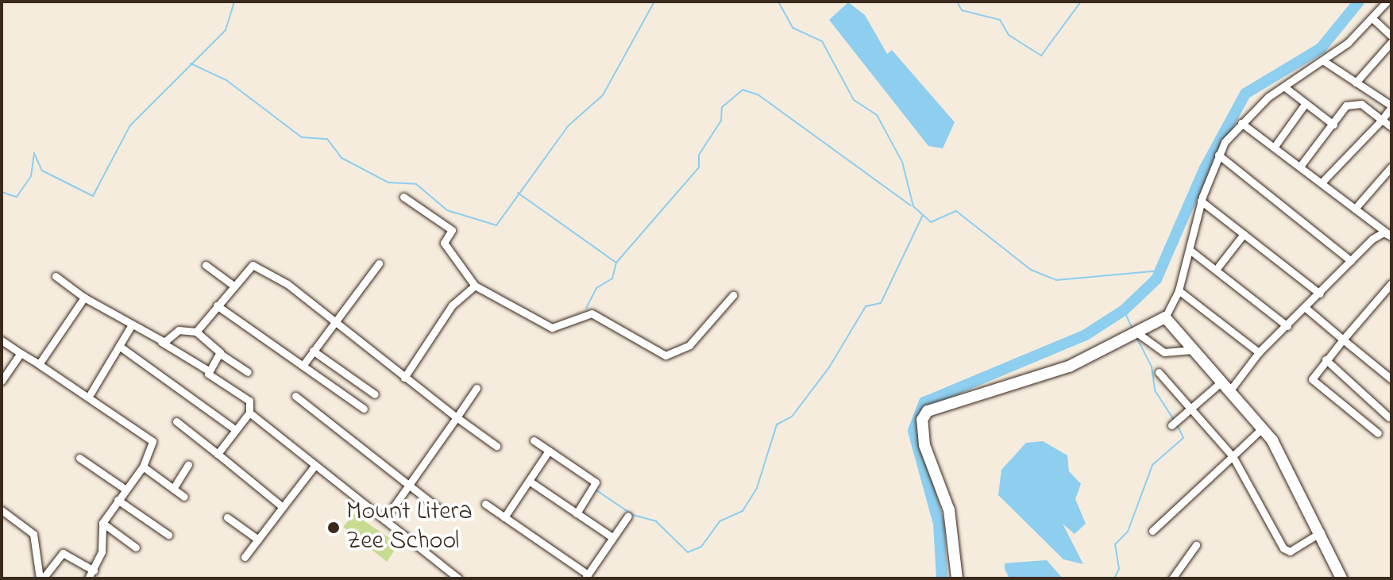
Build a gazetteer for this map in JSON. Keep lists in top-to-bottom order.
{
  "places": ["Mount Litera Zee School"]
}
